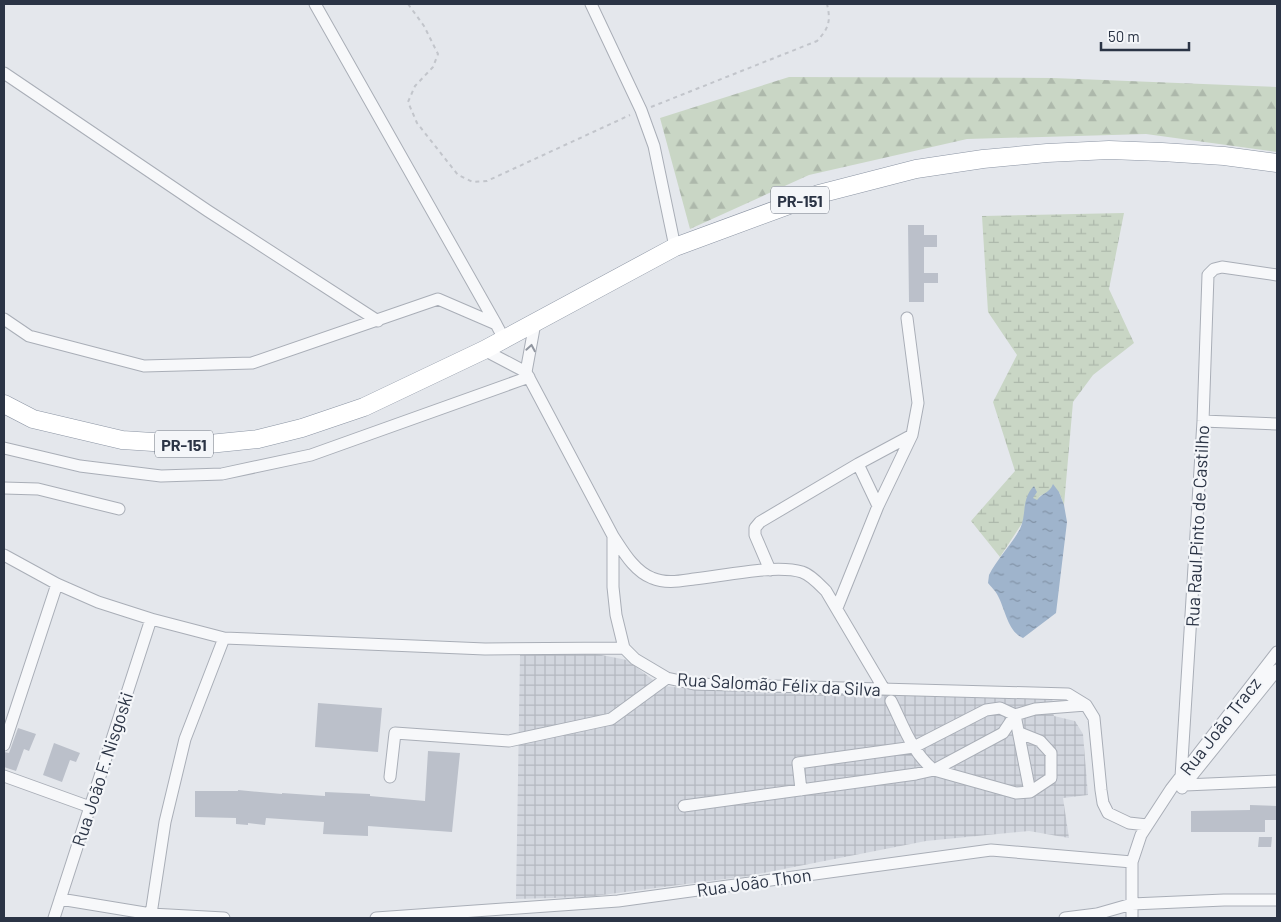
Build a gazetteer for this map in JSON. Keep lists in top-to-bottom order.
{
  "streets": {
    "highway": ["PR-151"],
    "street": [
      "Rua Raul Pinto de Castilho",
      "Rua Salomão Félix da Silva",
      "Rua João Tracz",
      "Rua João F. Nisgoski",
      "Rua João Thon"
    ]
  },
  "crossings": [
    ["Rua Raul Pinto de Castilho", "Rua João Tracz"],
    ["Rua João Tracz", "Rua João Thon"]
  ],
  "scale_bar": "50 m"
}
